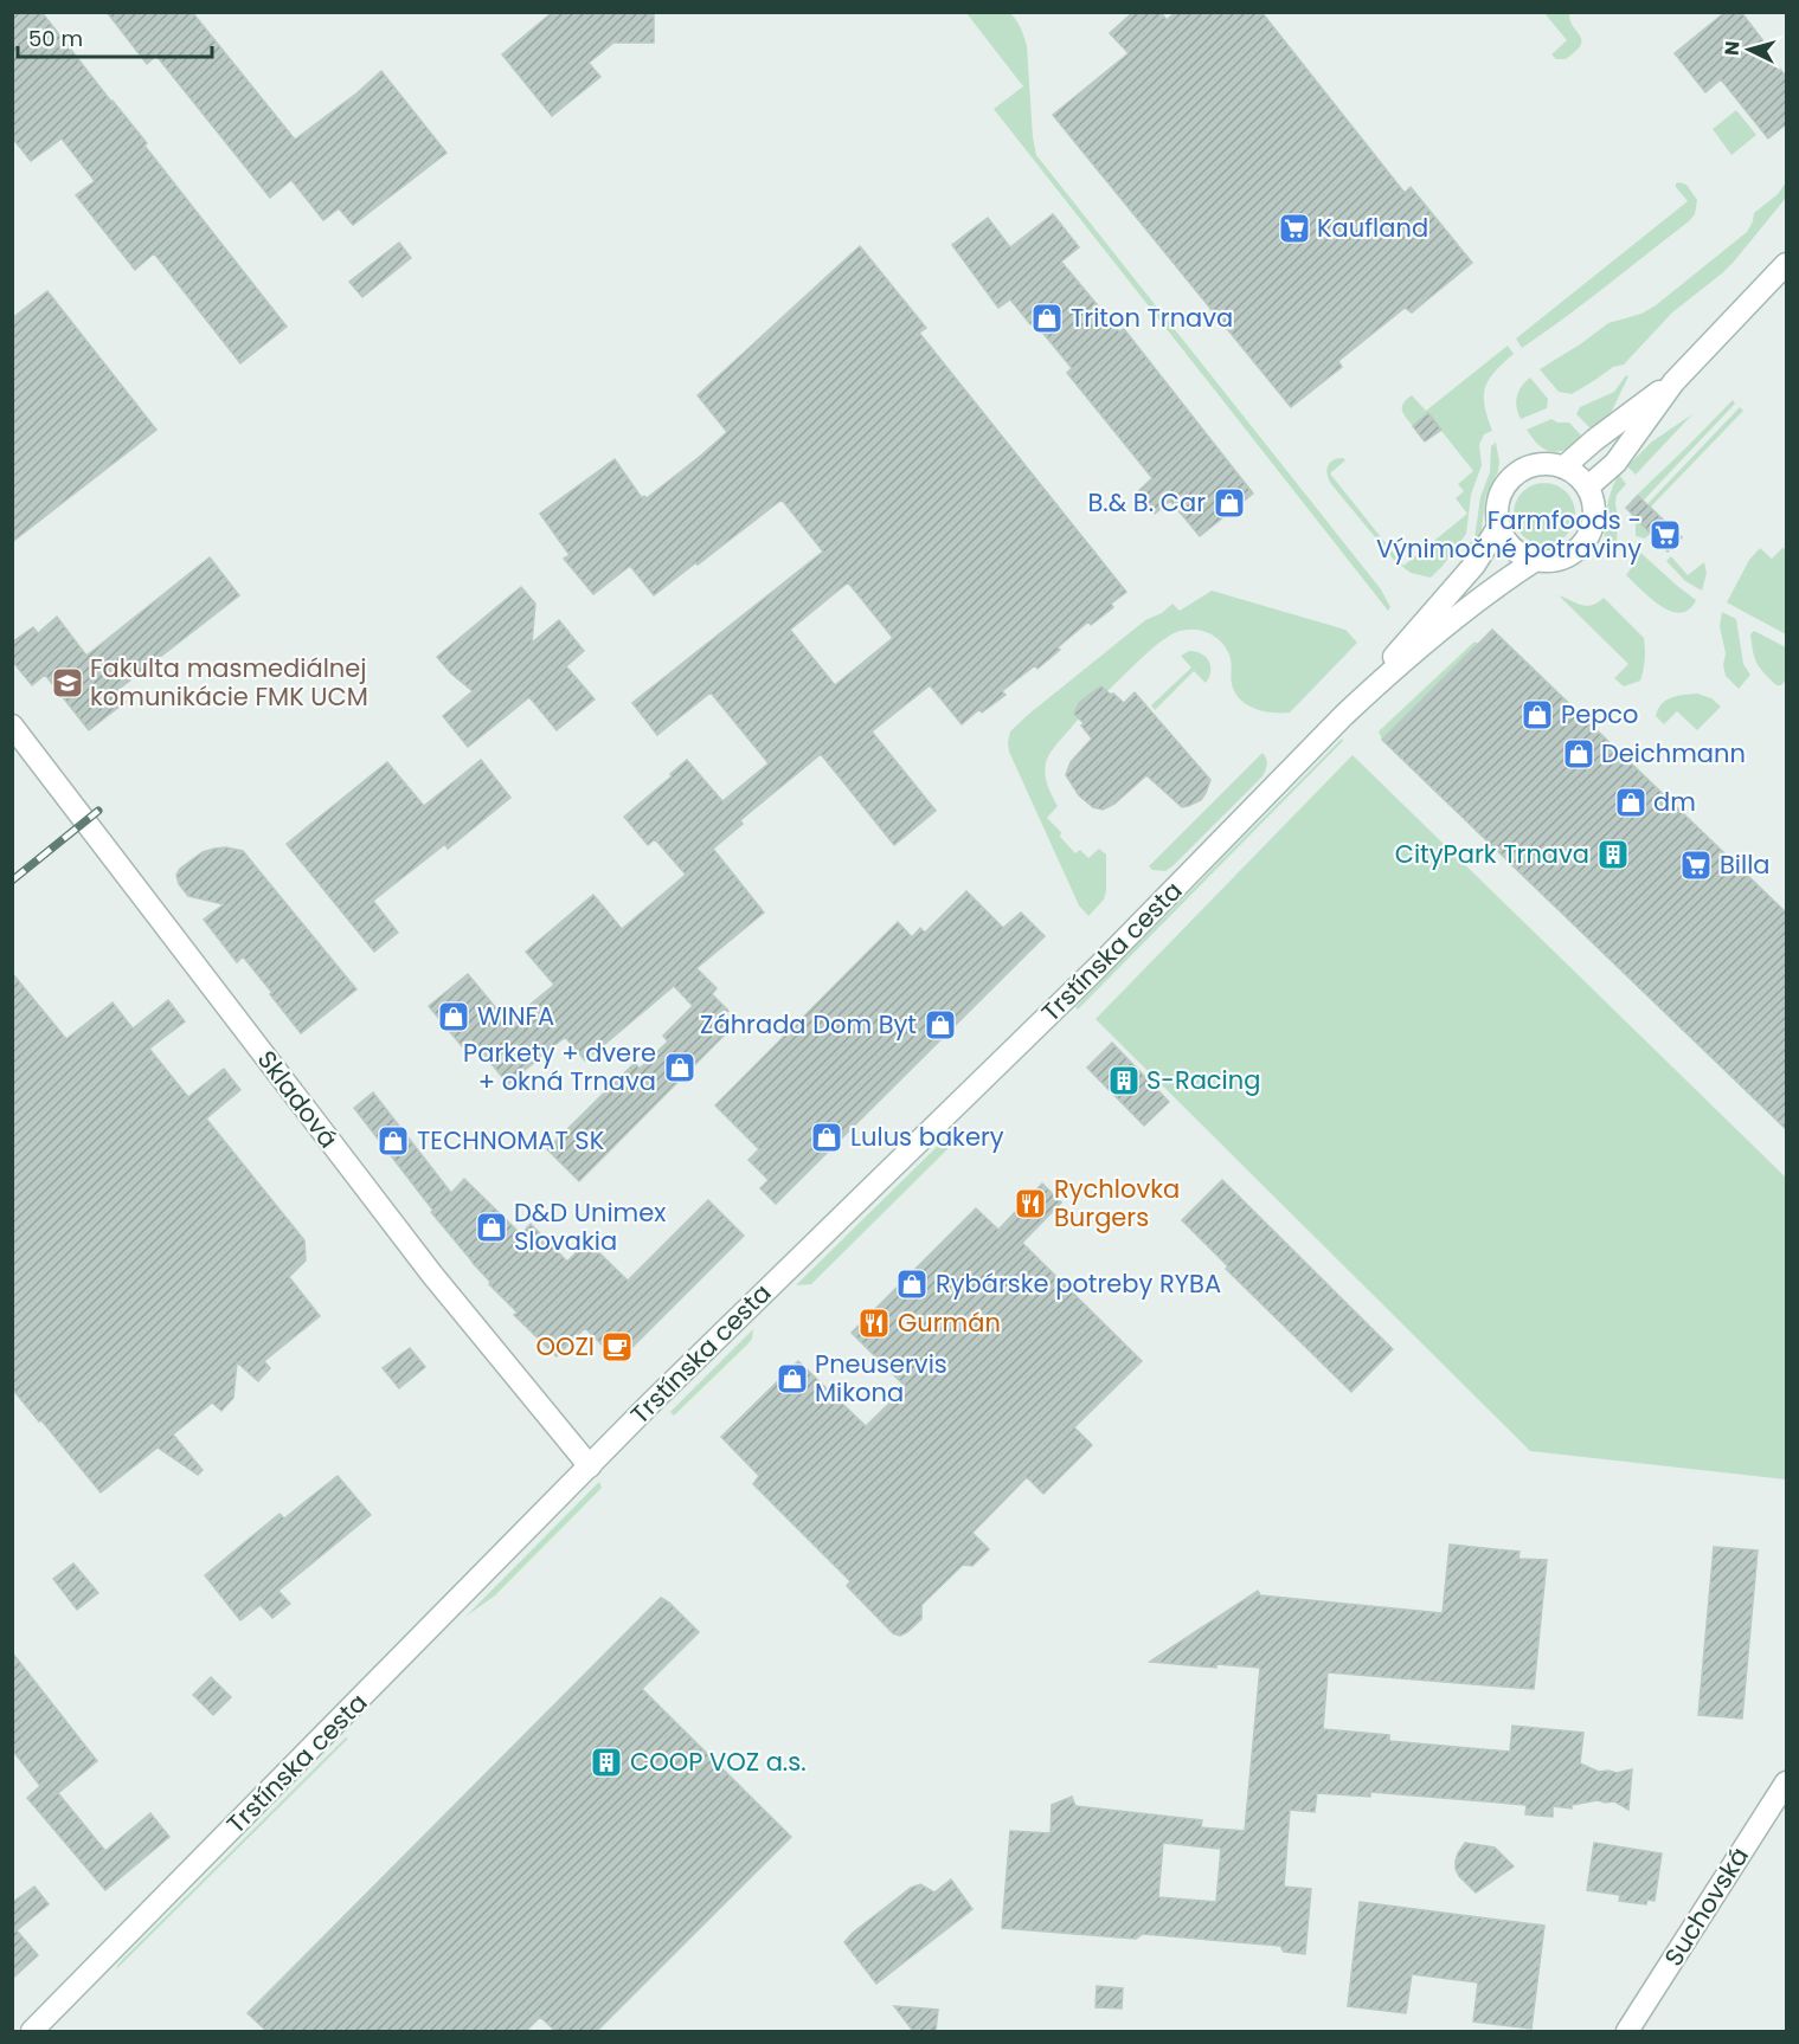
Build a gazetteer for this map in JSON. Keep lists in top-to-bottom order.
{
  "streets": {
    "main road": ["Trstínska cesta", "Skladová", "Suchovská"]
  },
  "crossings": [
    ["Trstínska cesta", "Skladová"]
  ],
  "places": {
    "supermarket": ["Kaufland", "Farmfoods - Výnimočné potraviny", "Billa"],
    "shop": [
      "Triton Trnava",
      "B.& B. Car",
      "Pepco",
      "Deichmann",
      "dm",
      "WINFA",
      "Záhrada Dom Byt",
      "Parkety + dvere + okná Trnava",
      "Lulus bakery",
      "TECHNOMAT SK",
      "D&D Unimex Slovakia",
      "Rybárske potreby RYBA",
      "Pneuservis Mikona"
    ],
    "school or university": ["Fakulta masmediálnej komunikácie FMK UCM"],
    "building": ["CityPark Trnava", "S-Racing", "COOP VOZ a.s."],
    "restaurant": ["Rychlovka Burgers", "Gurmán"],
    "cafe": ["OOZI"]
  },
  "scale_bar": "50 m",
  "north": "left"
}
